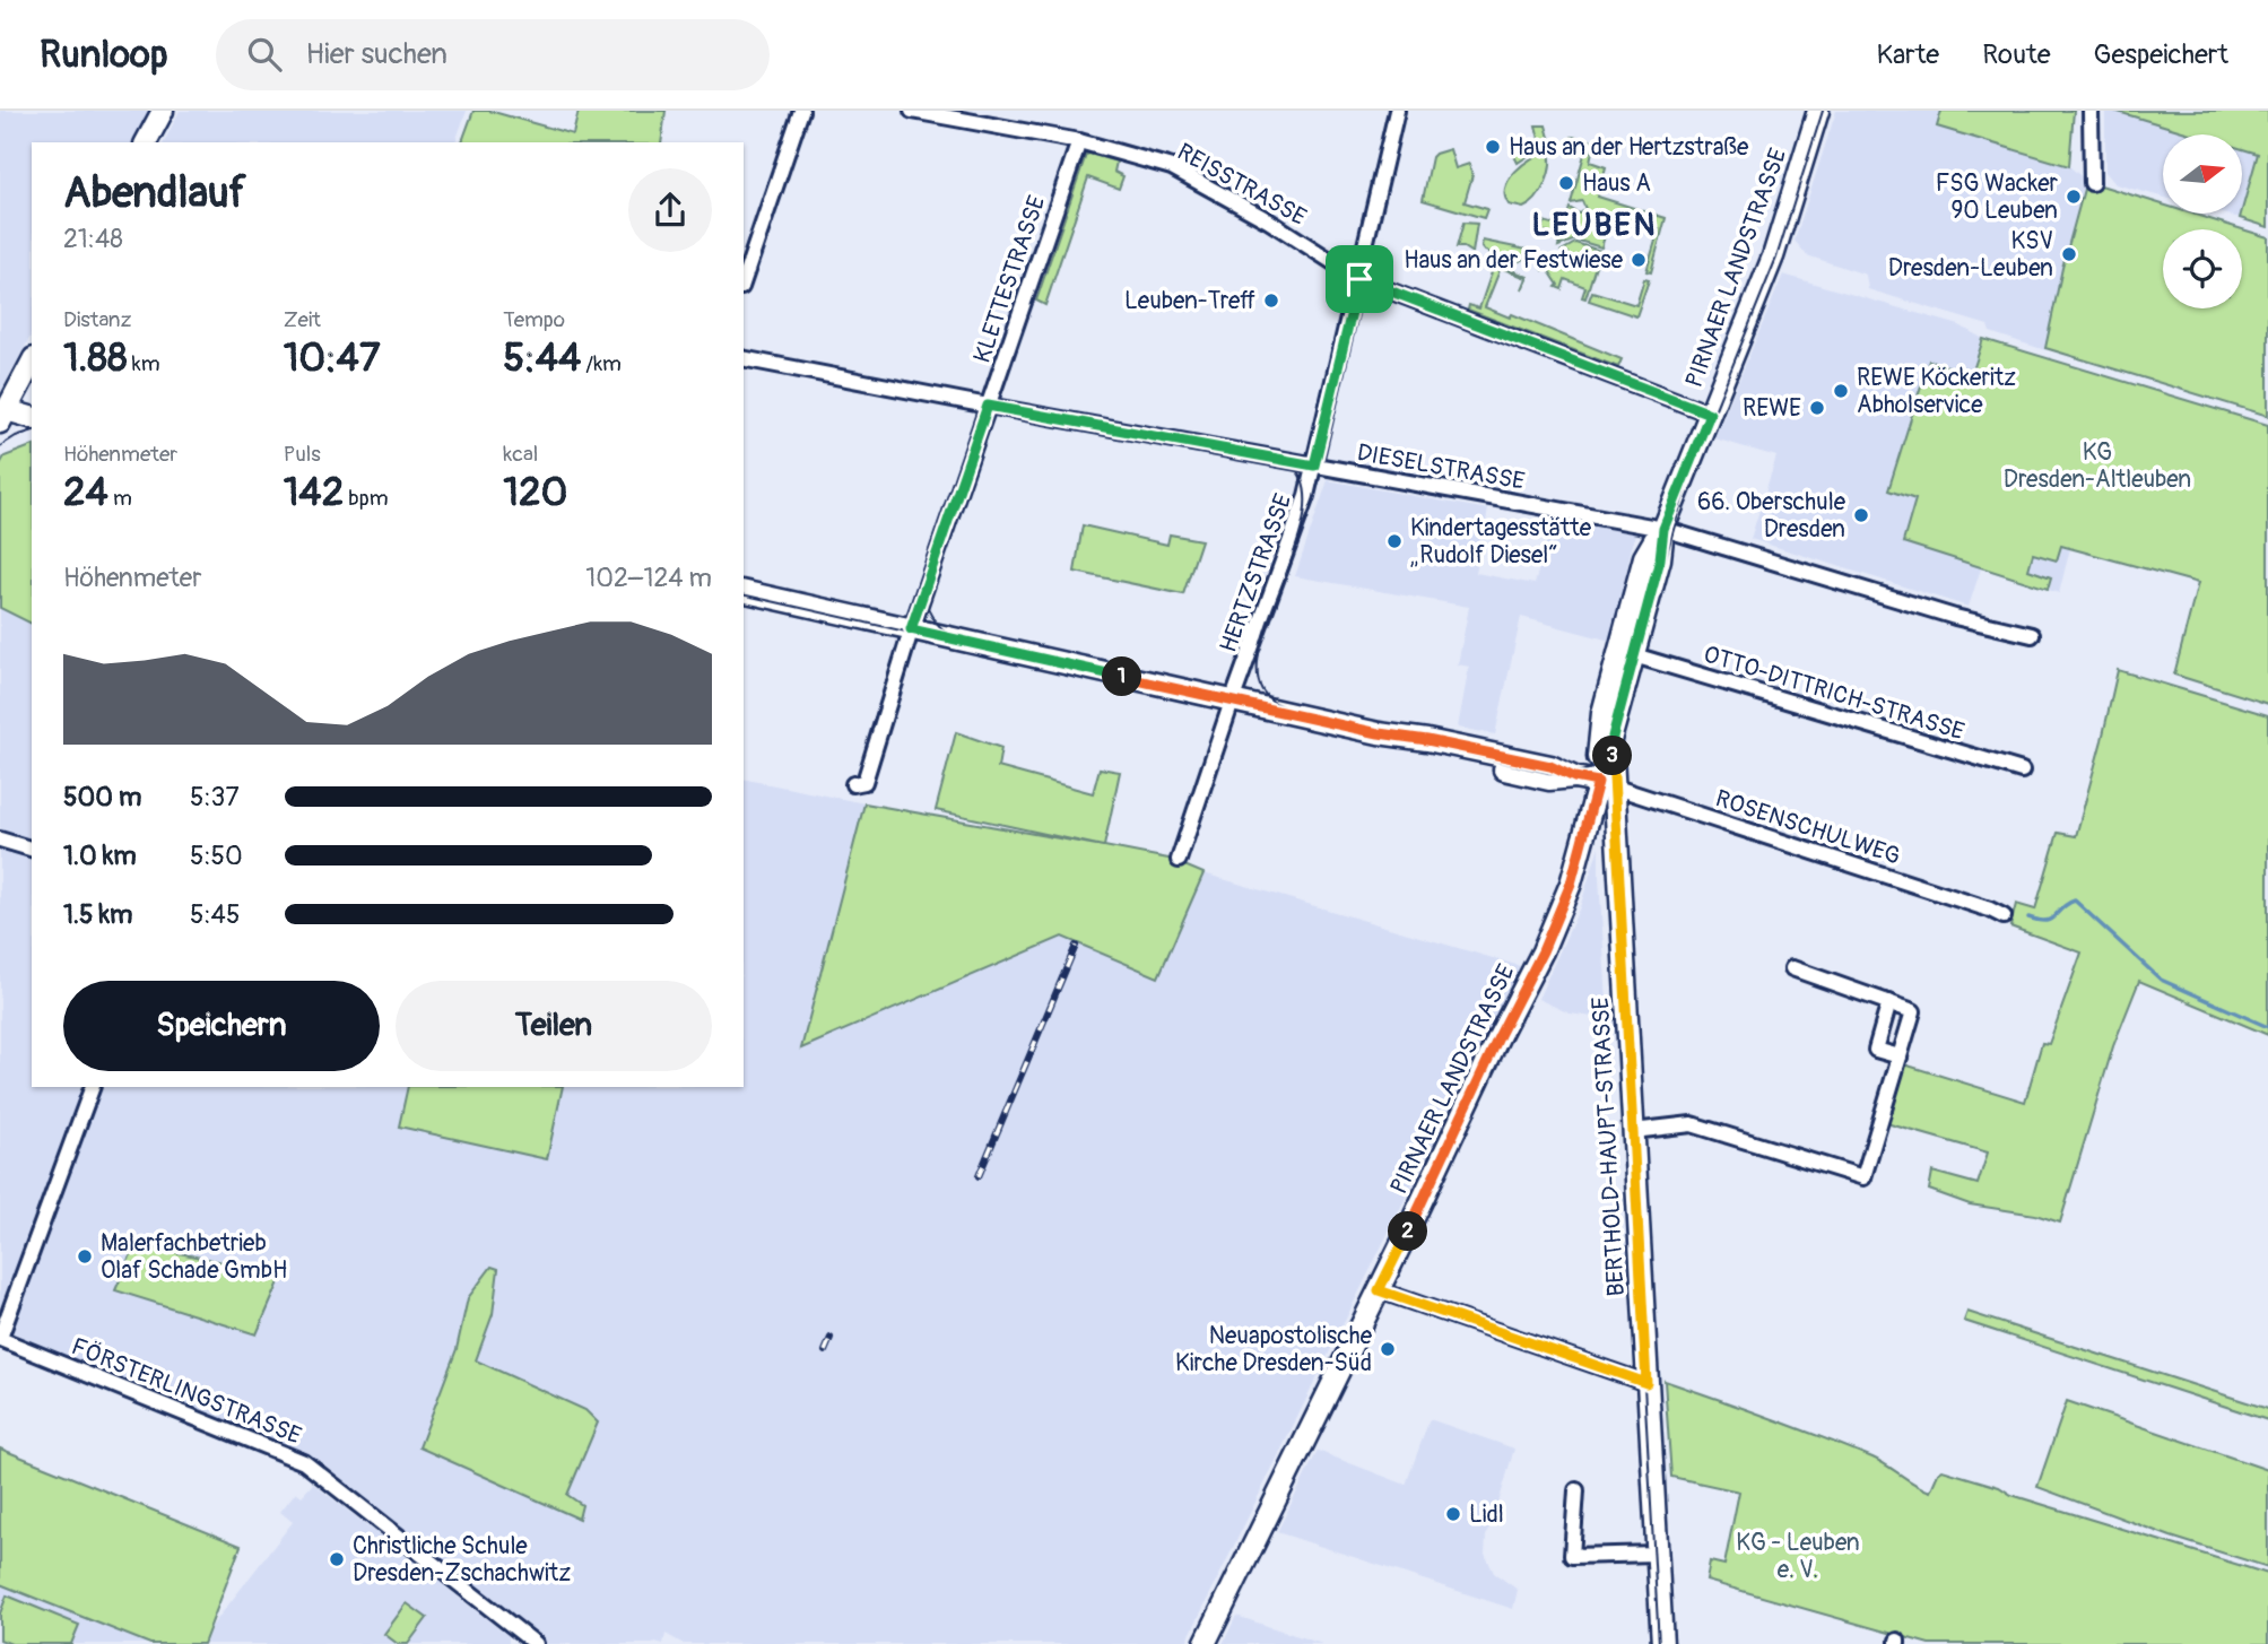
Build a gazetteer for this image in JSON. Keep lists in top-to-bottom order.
{
  "streets": {
    "street": [
      "REISSTRASSE",
      "PIRNAER LANDSTRASSE",
      "KLETTESTRASSE",
      "DIESELSTRASSE",
      "HERTZSTRASSE",
      "OTTO-DITTRICH-STRASSE",
      "ROSENSCHULWEG",
      "BERTHOLD-HAUPT-STRASSE",
      "FÖRSTERLINGSTRASSE"
    ]
  },
  "crossings": [
    ["REISSTRASSE", "PIRNAER LANDSTRASSE"],
    ["REISSTRASSE", "KLETTESTRASSE"],
    ["REISSTRASSE", "HERTZSTRASSE"],
    ["PIRNAER LANDSTRASSE", "DIESELSTRASSE"],
    ["PIRNAER LANDSTRASSE", "OTTO-DITTRICH-STRASSE"],
    ["PIRNAER LANDSTRASSE", "ROSENSCHULWEG"],
    ["PIRNAER LANDSTRASSE", "BERTHOLD-HAUPT-STRASSE"],
    ["KLETTESTRASSE", "DIESELSTRASSE"],
    ["DIESELSTRASSE", "HERTZSTRASSE"],
    ["ROSENSCHULWEG", "BERTHOLD-HAUPT-STRASSE"]
  ],
  "districts": ["LEUBEN"],
  "parks": ["KG Dresden-Altleuben", "KG - Leuben e. V."],
  "places": [
    "Haus an der Hertzstraße",
    "Haus A",
    "FSG Wacker 90 Leuben",
    "KSV Dresden-Leuben",
    "Haus an der Festwiese",
    "Leuben-Treff",
    "REWE Köckeritz Abholservice",
    "REWE",
    "66. Oberschule Dresden",
    "Kindertagesstätte „Rudolf Diesel“",
    "Malerfachbetrieb Olaf Schade GmbH",
    "Neuapostolische Kirche Dresden-Süd",
    "Lidl",
    "Christliche Schule Dresden-Zschachwitz"
  ],
  "north": "right",
  "page": {
    "header": "Runloop",
    "search": "Hier suchen",
    "nav": ["Karte", "Route", "Gespeichert"],
    "heading": ["Abendlauf", "21:48"],
    "stats": [
      ["Distanz", "1.88 km"],
      ["Zeit", "10:47"],
      ["Tempo", "5:44 /km"],
      ["Höhenmeter", "24 m"],
      ["Puls", "142 bpm"],
      ["kcal", "120"]
    ],
    "chart": ["Höhenmeter", "102–124 m"],
    "pins": ["1", "3", "2"],
    "list": [
      {
        "name": "500 m",
        "note": "5:37"
      },
      {
        "name": "1.0 km",
        "note": "5:50"
      },
      {
        "name": "1.5 km",
        "note": "5:45"
      }
    ],
    "buttons": ["Speichern", "Teilen"]
  }
}
